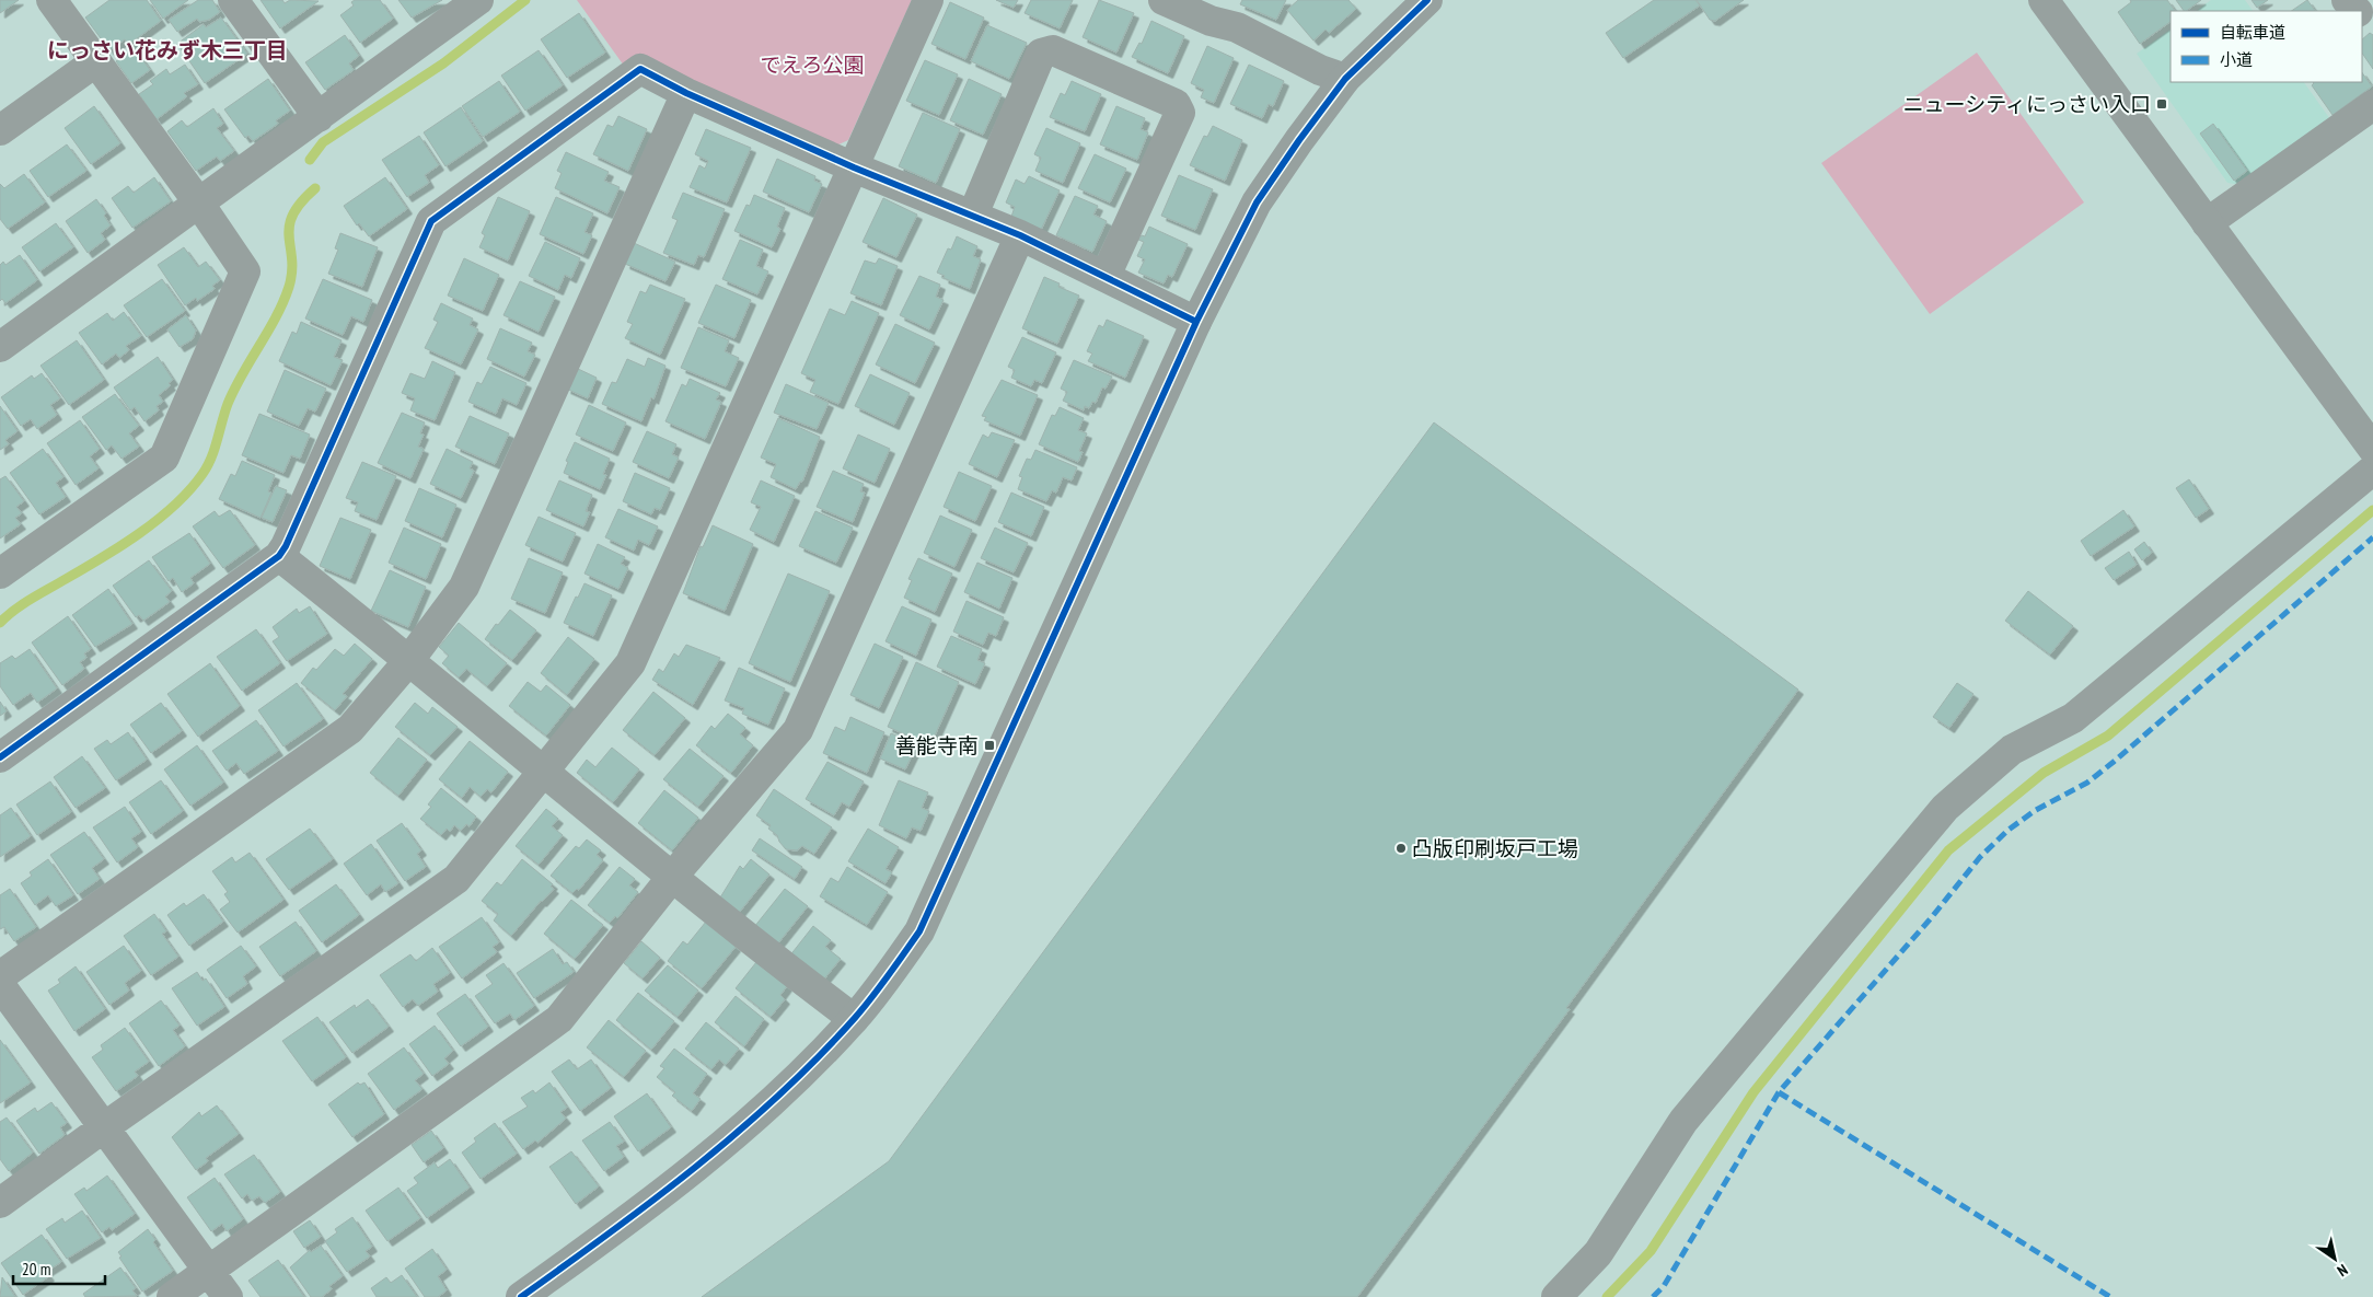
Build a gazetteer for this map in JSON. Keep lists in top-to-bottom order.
{
  "districts": ["にっさい花みず木三丁目"],
  "parks": ["でえろ公園"],
  "places": {
    "transit": ["ニューシティにっさい入口", "善能寺南"],
    "other": ["凸版印刷坂戸工場"]
  },
  "legend": ["自転車道", "小道"],
  "scale_bar": "20 m",
  "north": "bottom right"
}
